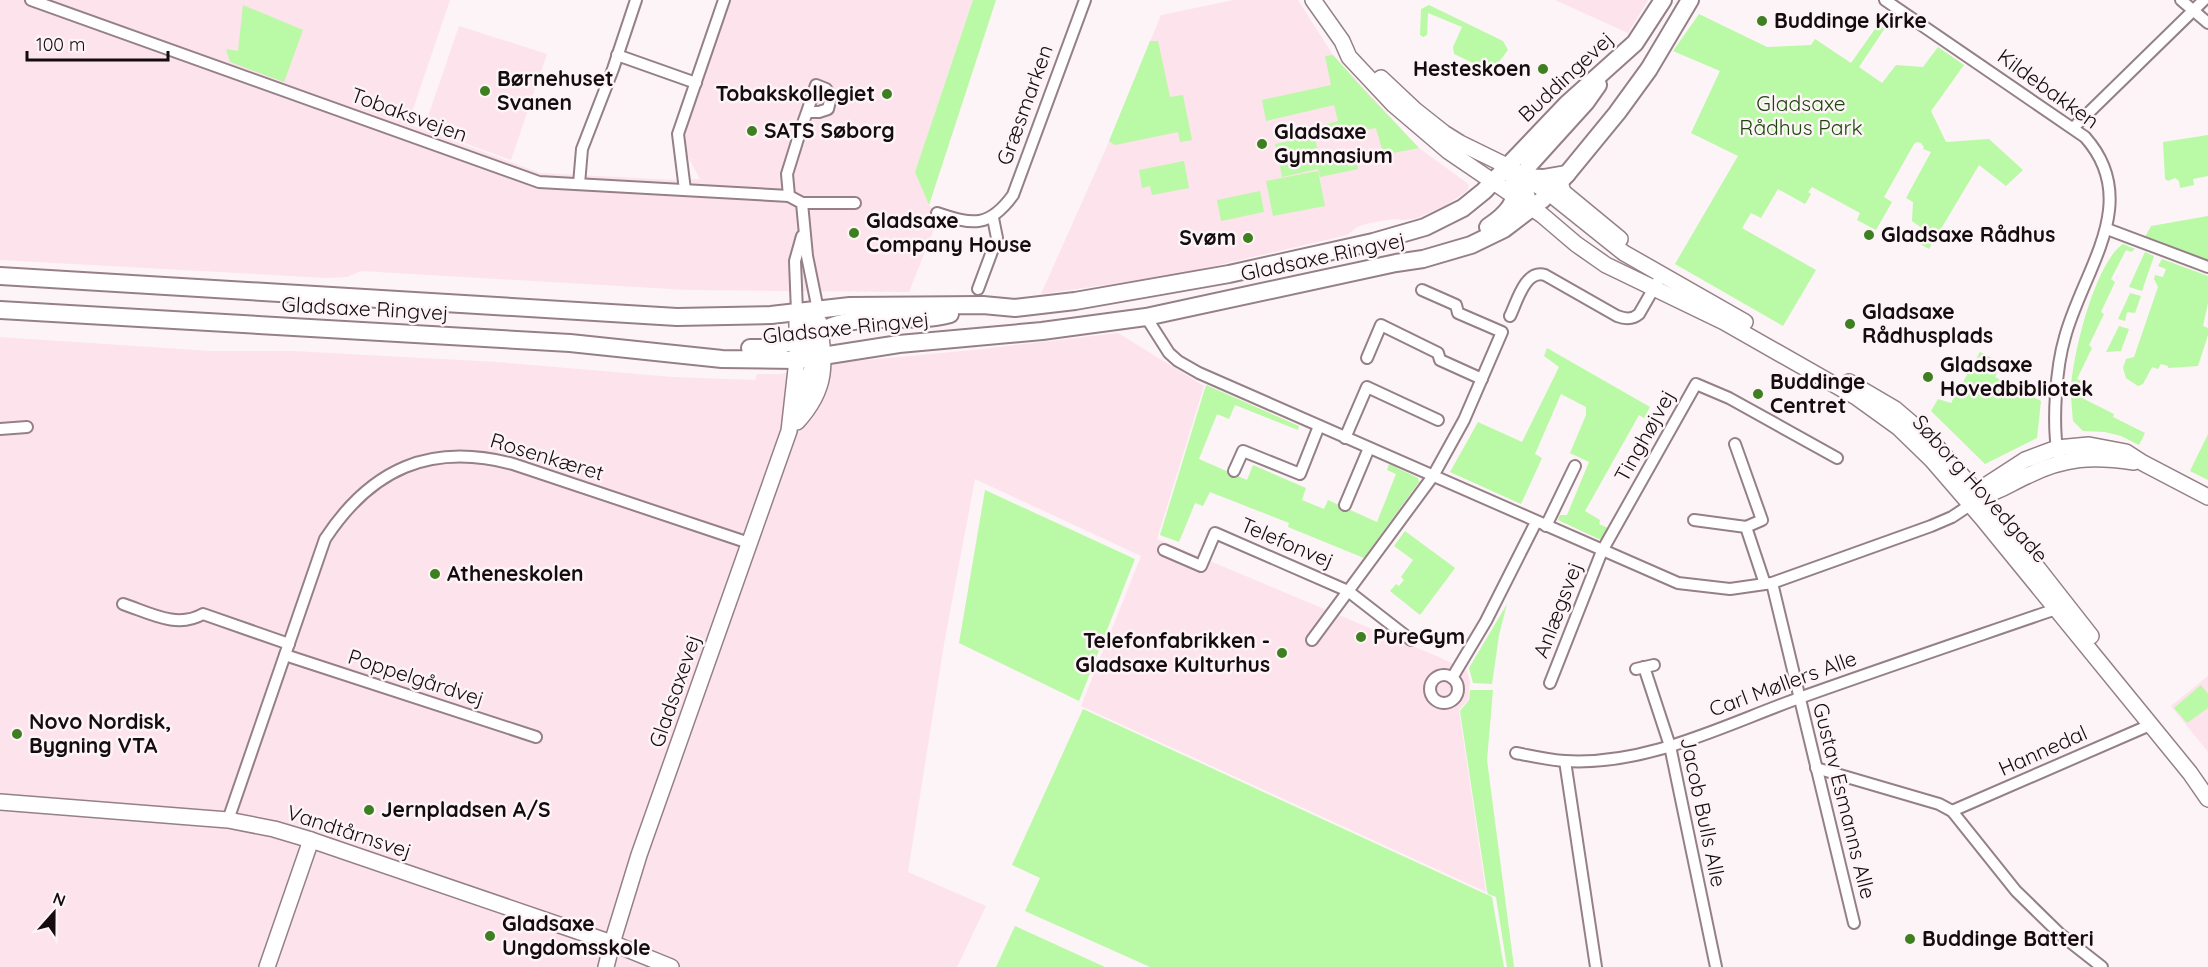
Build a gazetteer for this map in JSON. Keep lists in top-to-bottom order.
{
  "streets": {
    "main road": ["Buddingevej", "Gladsaxe Ringvej"],
    "street": [
      "Kildebakken",
      "Græsmarken",
      "Tobaksvejen",
      "Tinghøjvej",
      "Rosenkæret",
      "Søborg Hovedgade",
      "Telefonvej",
      "Anlægsvej",
      "Poppelgårdvej",
      "Carl Møllers Alle",
      "Gladsaxevej",
      "Hannedal",
      "Gustav Esmanns Alle",
      "Jacob Bulls Alle",
      "Vandtårnsvej"
    ]
  },
  "crossings": [
    ["Buddingevej", "Gladsaxe Ringvej"],
    ["Gladsaxe Ringvej", "Søborg Hovedgade"],
    ["Gladsaxe Ringvej", "Gladsaxevej"],
    ["Tinghøjvej", "Anlægsvej"],
    ["Rosenkæret", "Poppelgårdvej"],
    ["Rosenkæret", "Gladsaxevej"],
    ["Rosenkæret", "Vandtårnsvej"],
    ["Søborg Hovedgade", "Carl Møllers Alle"],
    ["Søborg Hovedgade", "Hannedal"],
    ["Carl Møllers Alle", "Gustav Esmanns Alle"],
    ["Carl Møllers Alle", "Jacob Bulls Alle"],
    ["Gladsaxevej", "Vandtårnsvej"]
  ],
  "parks": ["Gladsaxe Rådhus Park"],
  "places": [
    "Buddinge Kirke",
    "Hesteskoen",
    "Børnehuset Svanen",
    "Tobakskollegiet",
    "SATS Søborg",
    "Gladsaxe Gymnasium",
    "Gladsaxe Company House",
    "Gladsaxe Rådhus",
    "Svøm",
    "Gladsaxe Rådhusplads",
    "Gladsaxe Hovedbibliotek",
    "Buddinge Centret",
    "Atheneskolen",
    "PureGym",
    "Telefonfabrikken - Gladsaxe Kulturhus",
    "Novo Nordisk, Bygning VTA",
    "Jernpladsen A/S",
    "Gladsaxe Ungdomsskole",
    "Buddinge Batteri"
  ],
  "scale_bar": "100 m",
  "north": "top"
}
